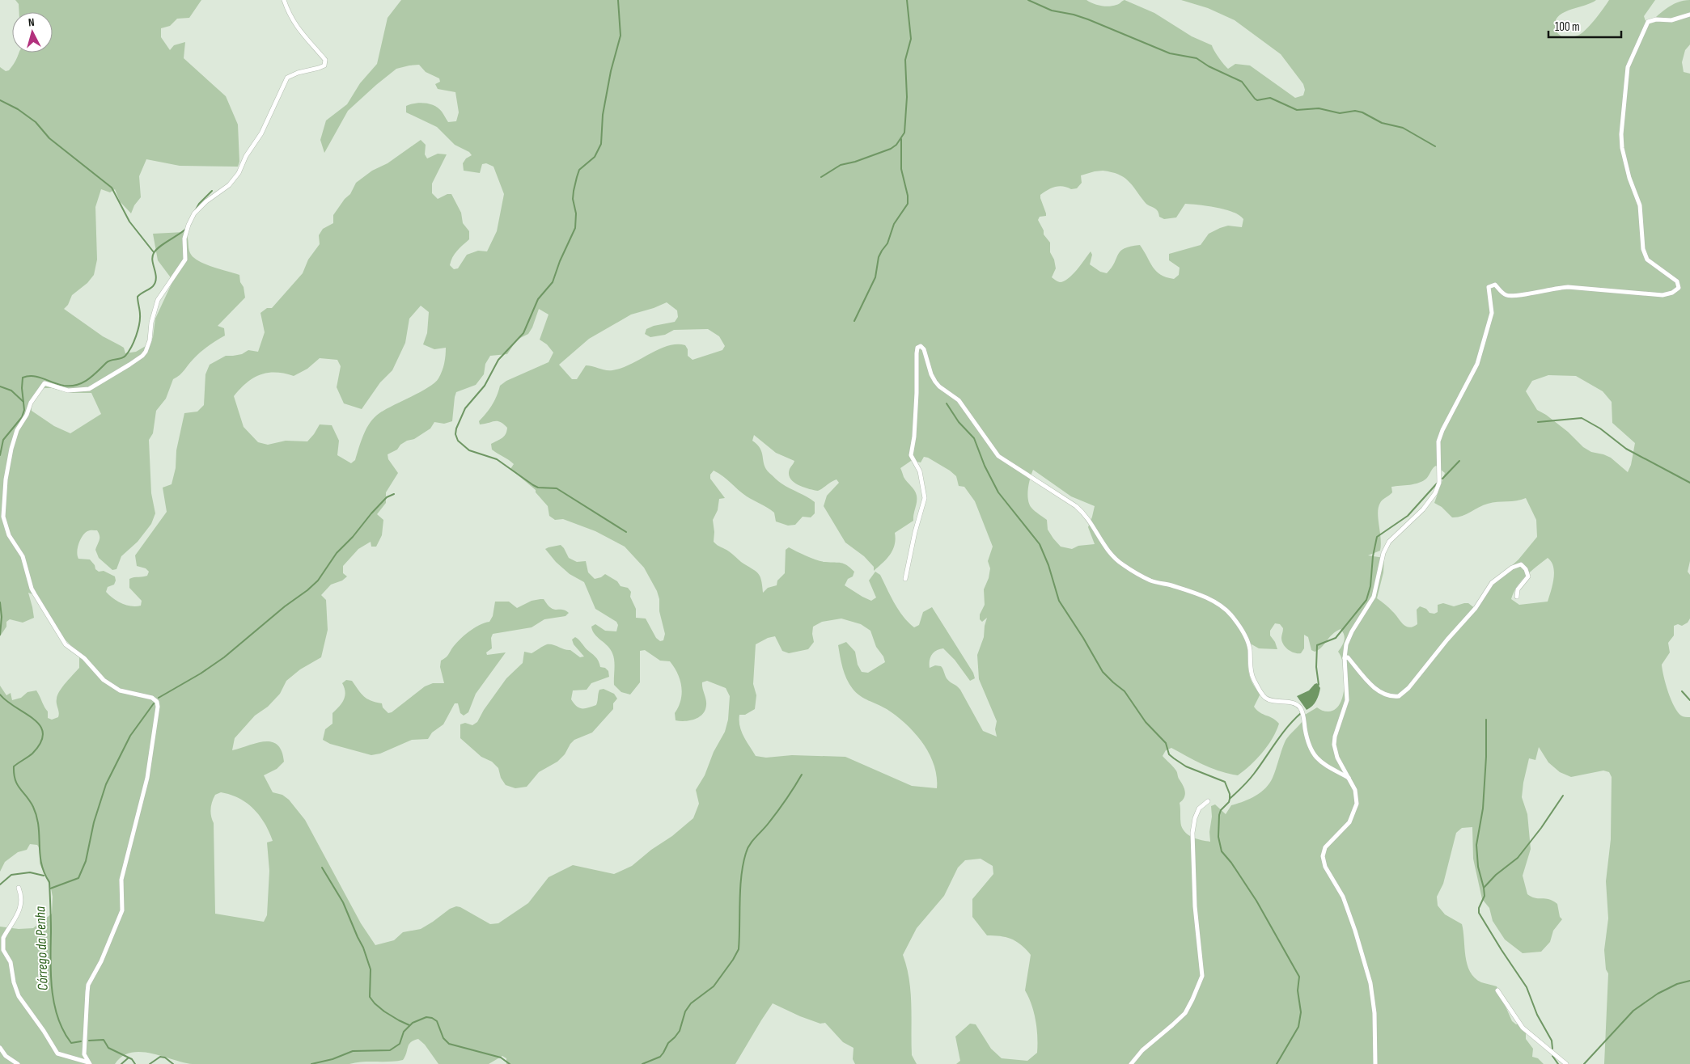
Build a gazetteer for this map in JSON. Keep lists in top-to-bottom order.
{
  "water": ["Córrego da Penha"],
  "scale_bar": "100 m",
  "north": "top"
}
